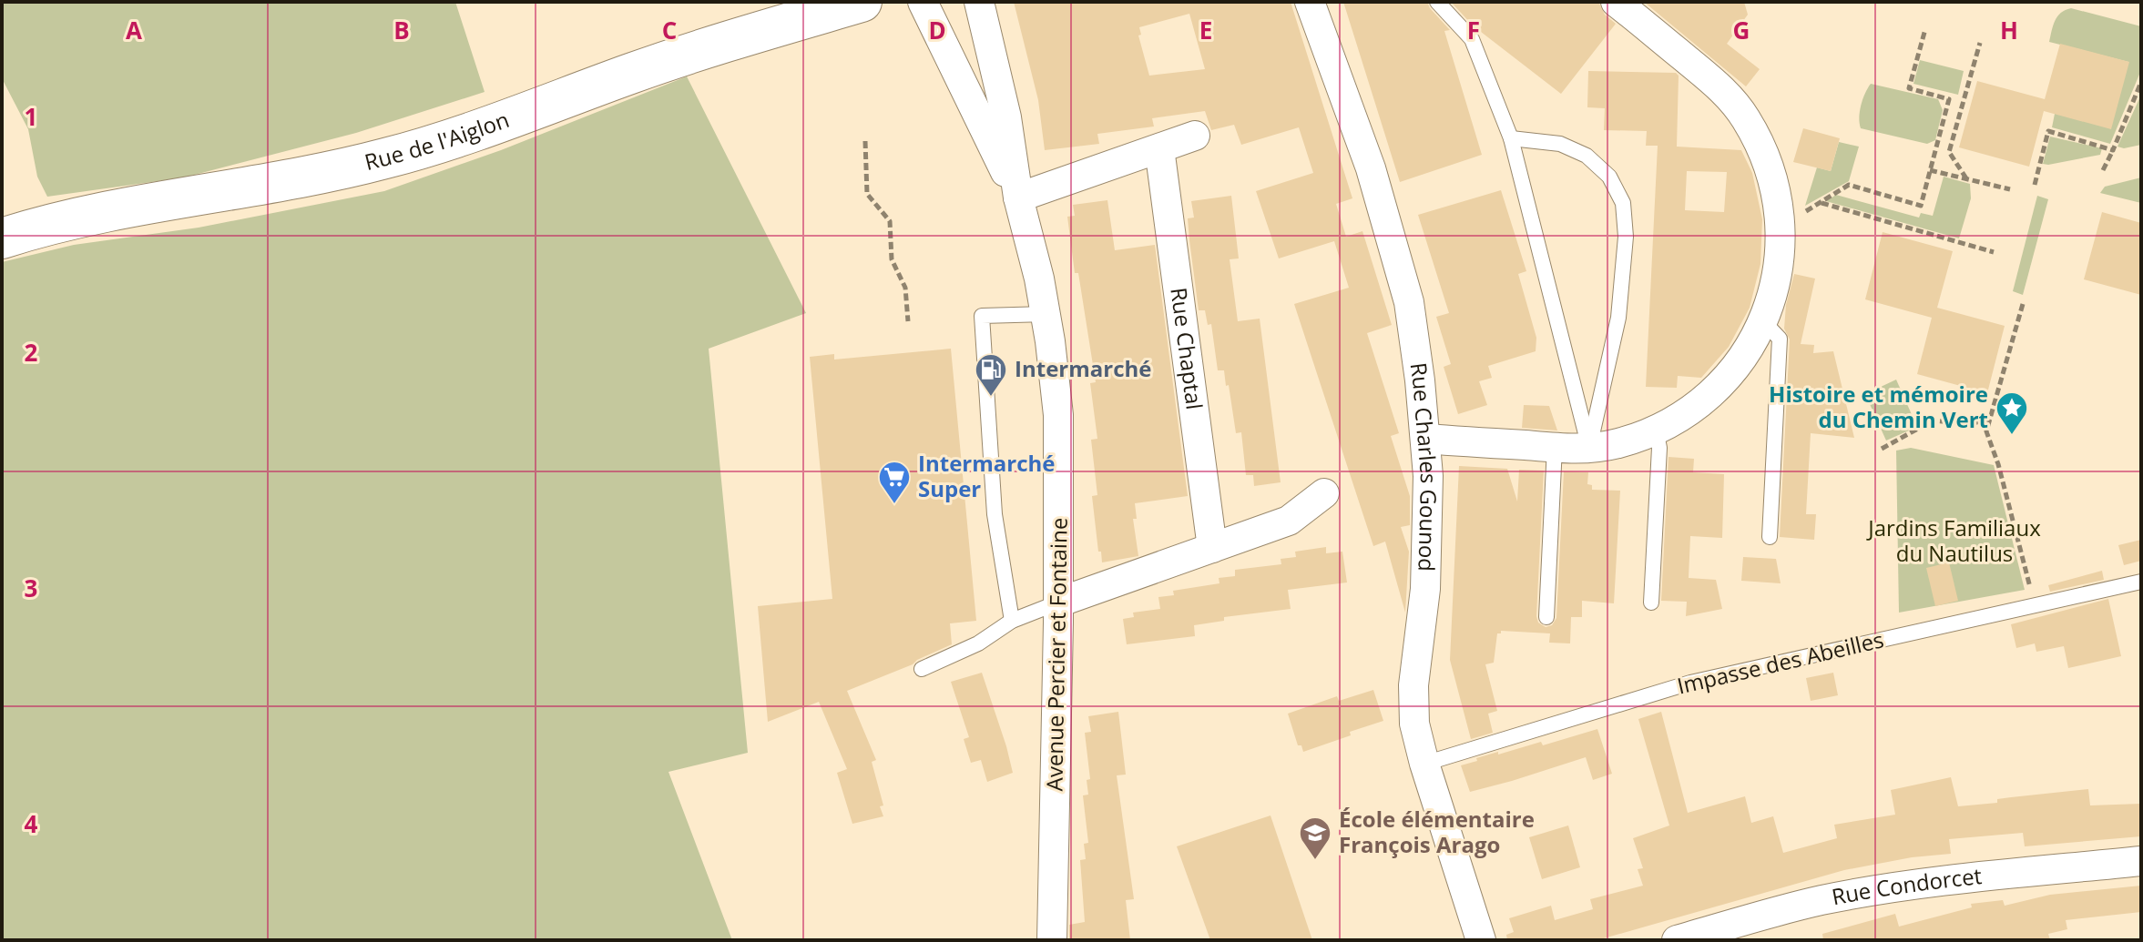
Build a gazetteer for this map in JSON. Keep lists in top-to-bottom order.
{
  "streets": {
    "main road": ["Rue de l'Aiglon"],
    "street": [
      "Rue Chaptal",
      "Rue Charles Gounod",
      "Avenue Percier et Fontaine",
      "Rue Condorcet"
    ],
    "lane": ["Impasse des Abeilles"]
  },
  "crossings": [
    ["Rue Charles Gounod", "Impasse des Abeilles"]
  ],
  "parks": ["Jardins Familiaux du Nautilus"],
  "places": {
    "fuel station": ["Intermarché"],
    "place": ["Histoire et mémoire du Chemin Vert"],
    "supermarket": ["Intermarché Super"],
    "school or university": ["École élémentaire François Arago"]
  },
  "grid": {
    "columns": [
      "A",
      "B",
      "C",
      "D",
      "E",
      "F",
      "G",
      "H"
    ],
    "rows": [
      "1",
      "2",
      "3",
      "4"
    ]
  }
}
